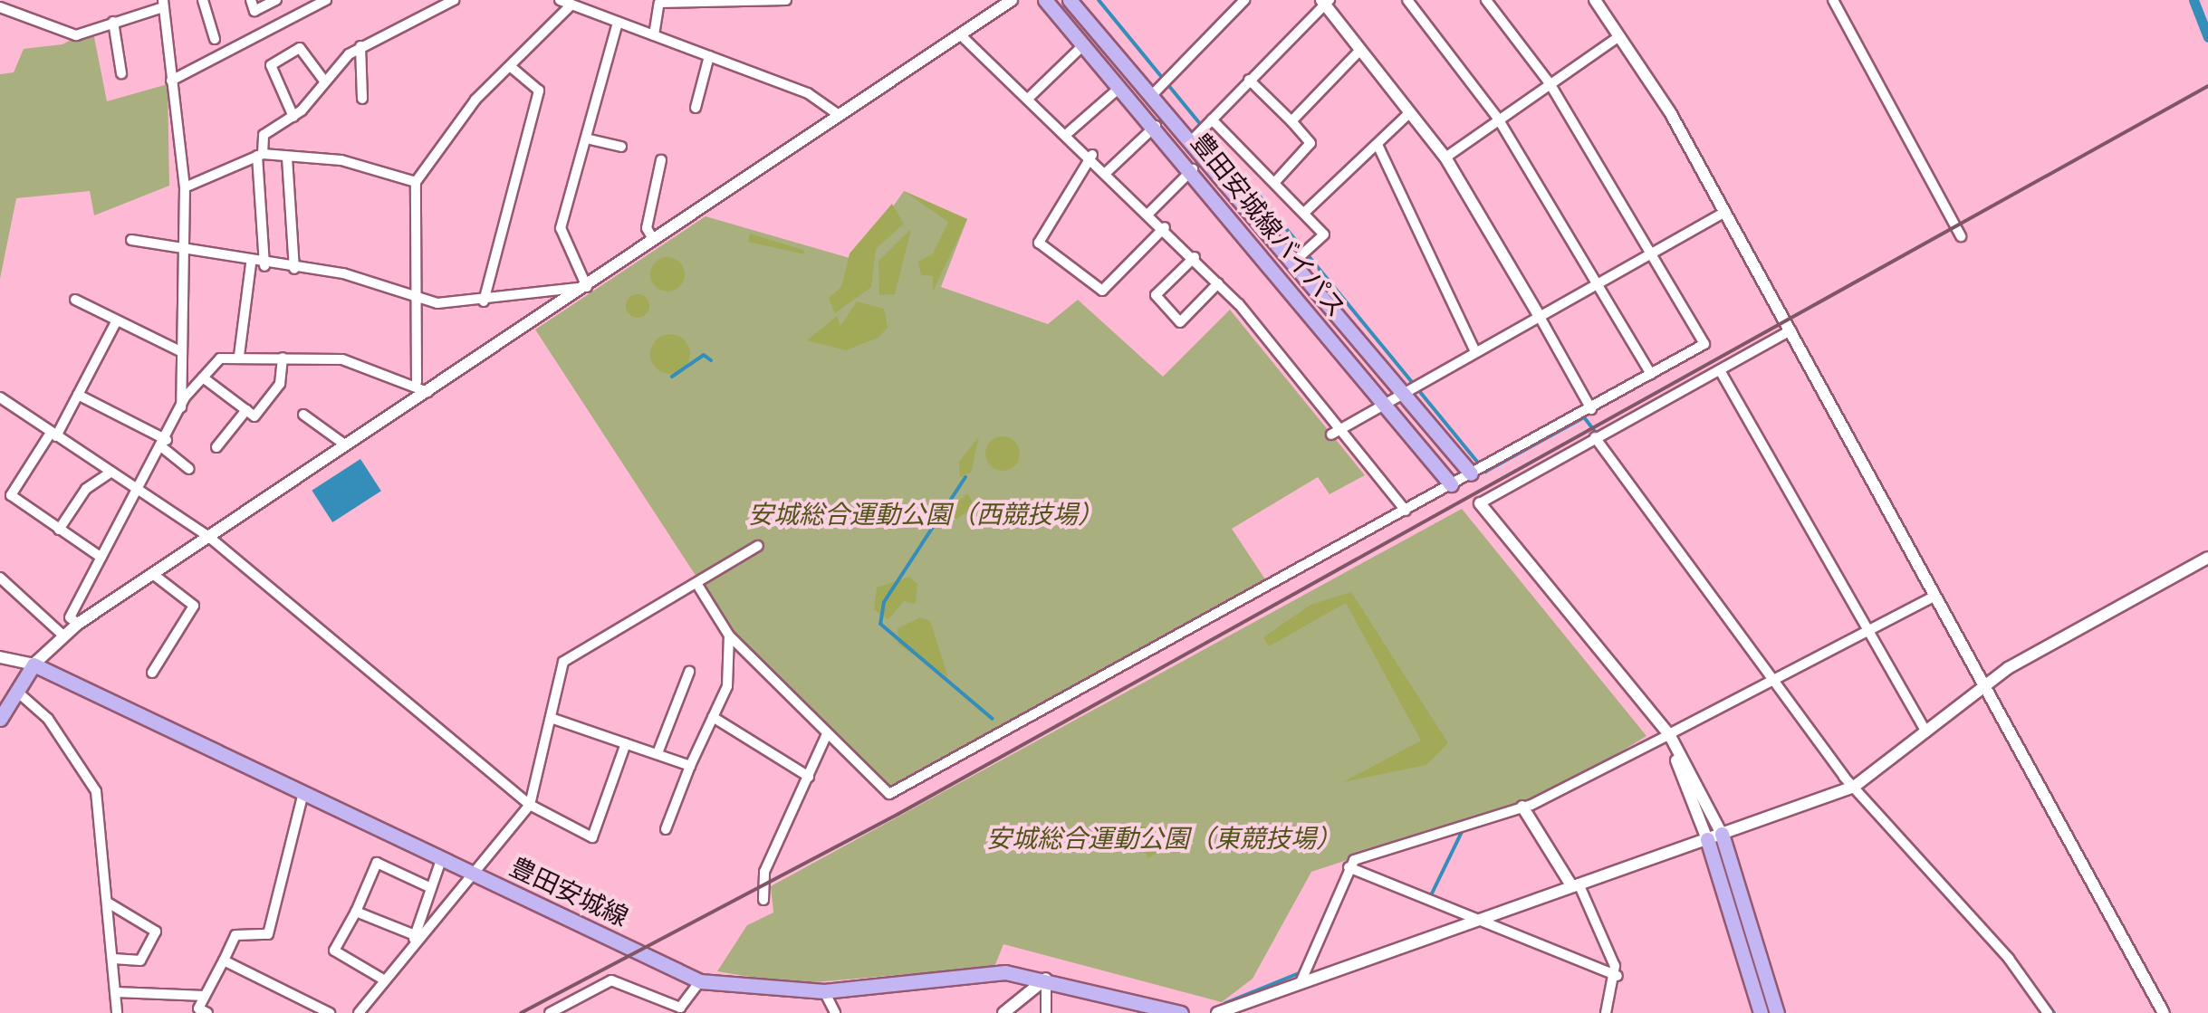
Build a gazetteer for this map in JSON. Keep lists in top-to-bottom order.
{
  "streets": {
    "main road": ["豊田安城線バイパス", "豊田安城線"]
  },
  "parks": ["安城総合運動公園（西競技場）", "安城総合運動公園（東競技場）"]
}
